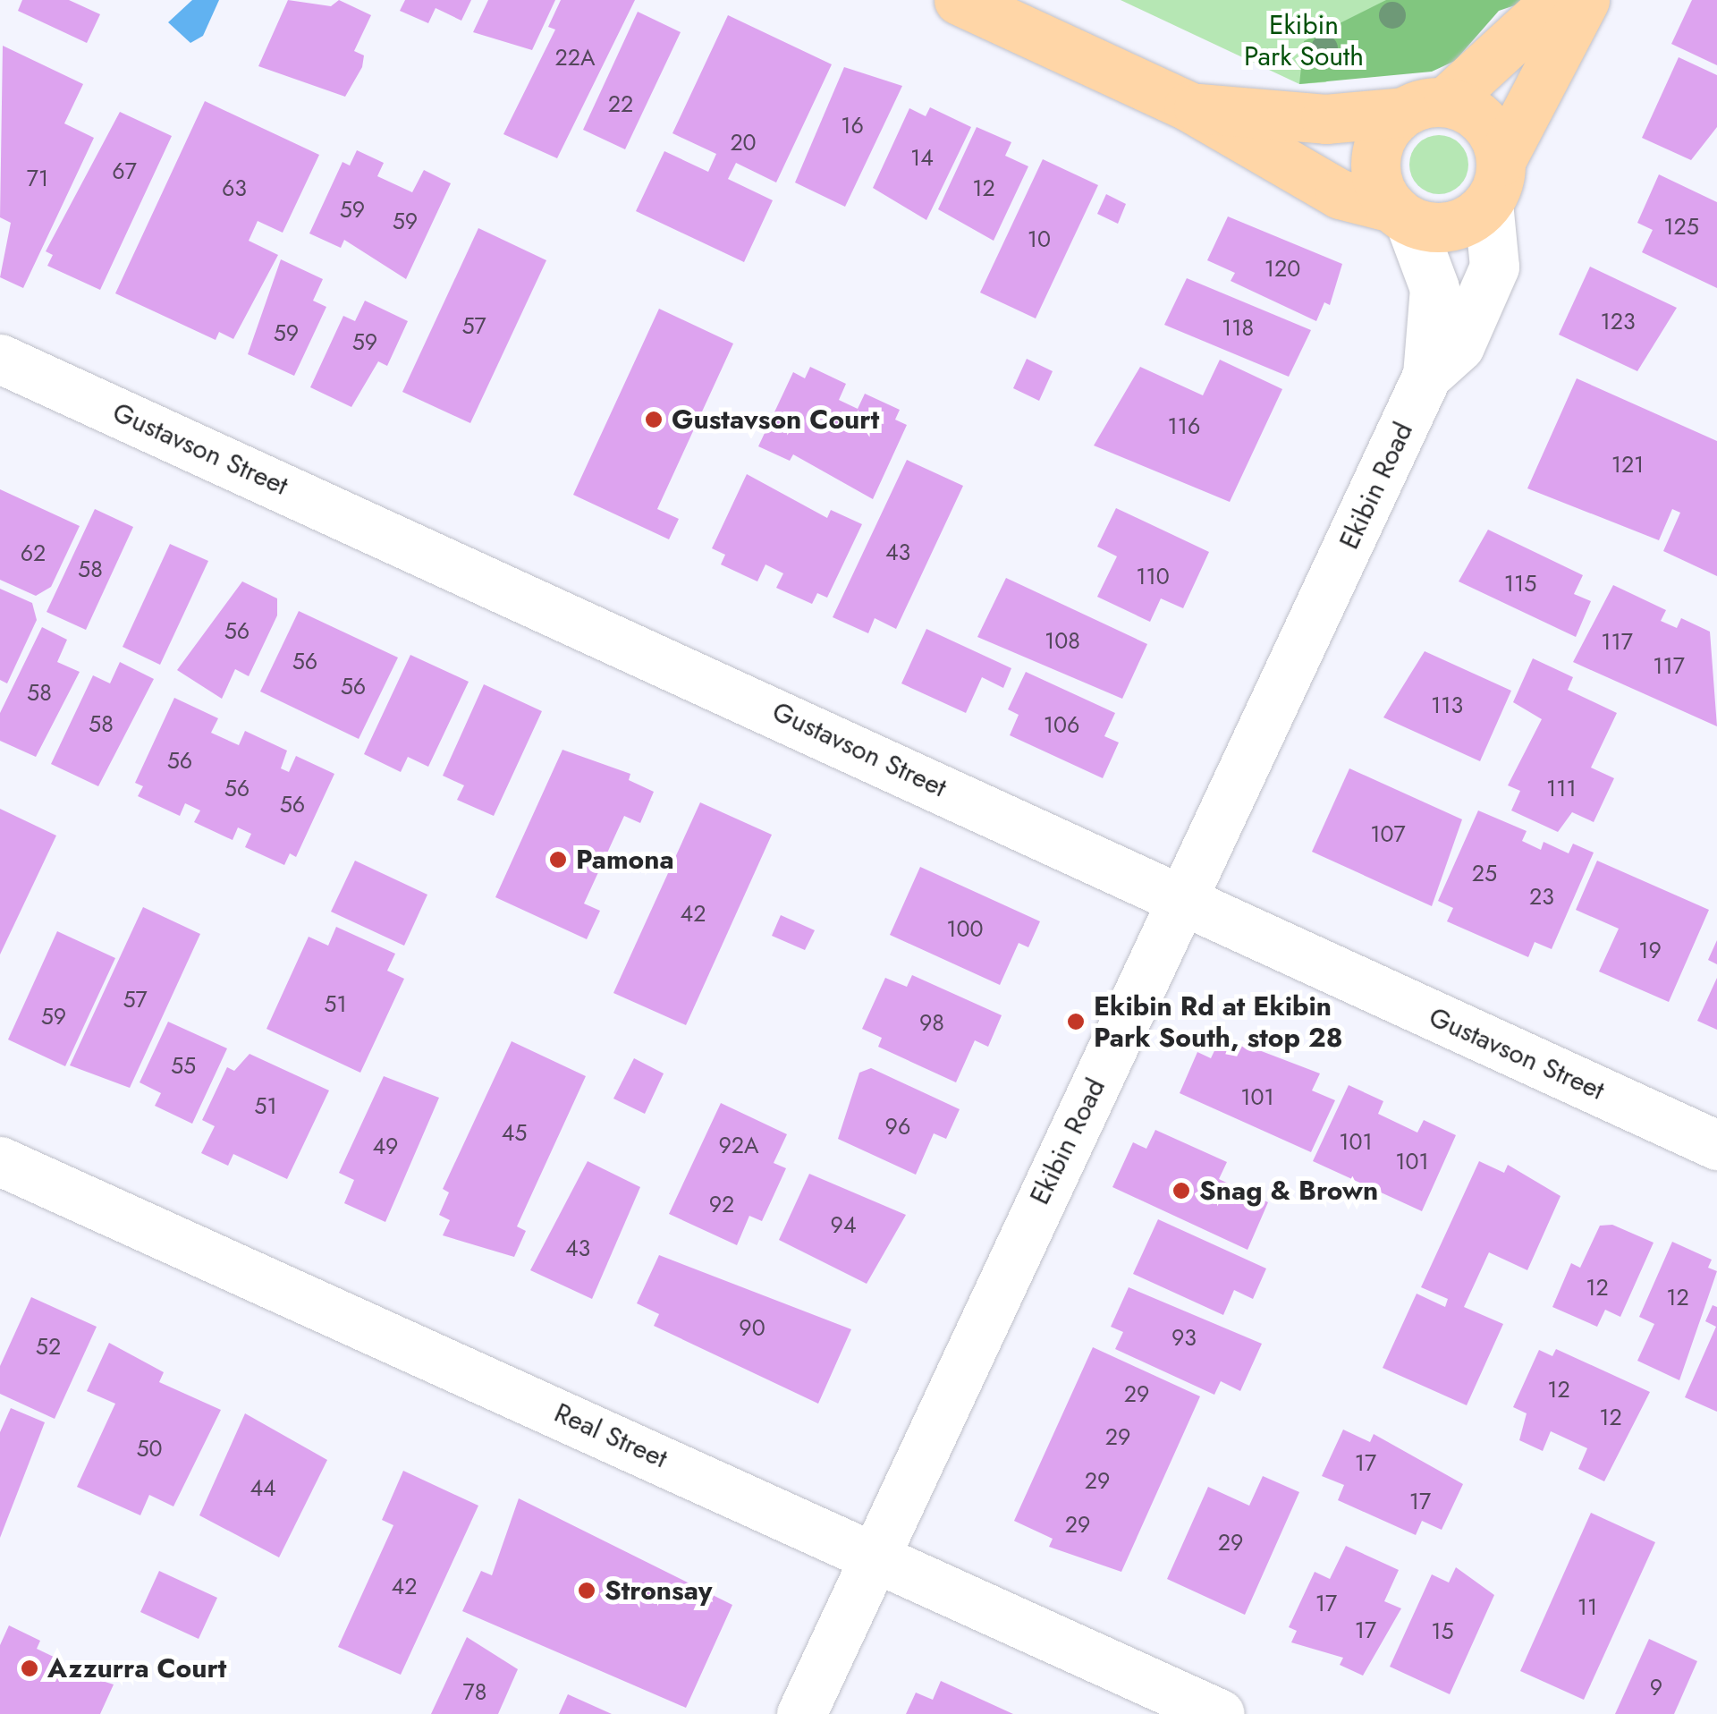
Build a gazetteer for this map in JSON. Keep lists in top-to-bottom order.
{
  "streets": {
    "street": ["Gustavson Street", "Ekibin Road", "Real Street"]
  },
  "crossings": [
    ["Gustavson Street", "Ekibin Road"],
    ["Ekibin Road", "Real Street"]
  ],
  "parks": ["Ekibin Park South"],
  "places": [
    "Gustavson Court",
    "Pamona",
    "Ekibin Rd at Ekibin Park South, stop 28",
    "Snag & Brown",
    "Stronsay",
    "Azzurra Court"
  ],
  "house_numbers": [
    "22A",
    "22",
    "16",
    "20",
    "14",
    "67",
    "71",
    "63",
    "12",
    "59",
    "59",
    "125",
    "10",
    "120",
    "123",
    "57",
    "118",
    "59",
    "59",
    "116",
    "121",
    "43",
    "62",
    "58",
    "110",
    "115",
    "56",
    "108",
    "117",
    "56",
    "117",
    "56",
    "58",
    "113",
    "58",
    "106",
    "56",
    "56",
    "111",
    "56",
    "107",
    "25",
    "23",
    "42",
    "100",
    "19",
    "57",
    "51",
    "59",
    "98",
    "55",
    "101",
    "51",
    "96",
    "45",
    "101",
    "92A",
    "49",
    "101",
    "92",
    "94",
    "43",
    "12",
    "12",
    "90",
    "93",
    "52",
    "12",
    "29",
    "12",
    "29",
    "50",
    "17",
    "29",
    "44",
    "17",
    "29",
    "29",
    "42",
    "17",
    "11",
    "17",
    "15",
    "9",
    "78"
  ]
}
